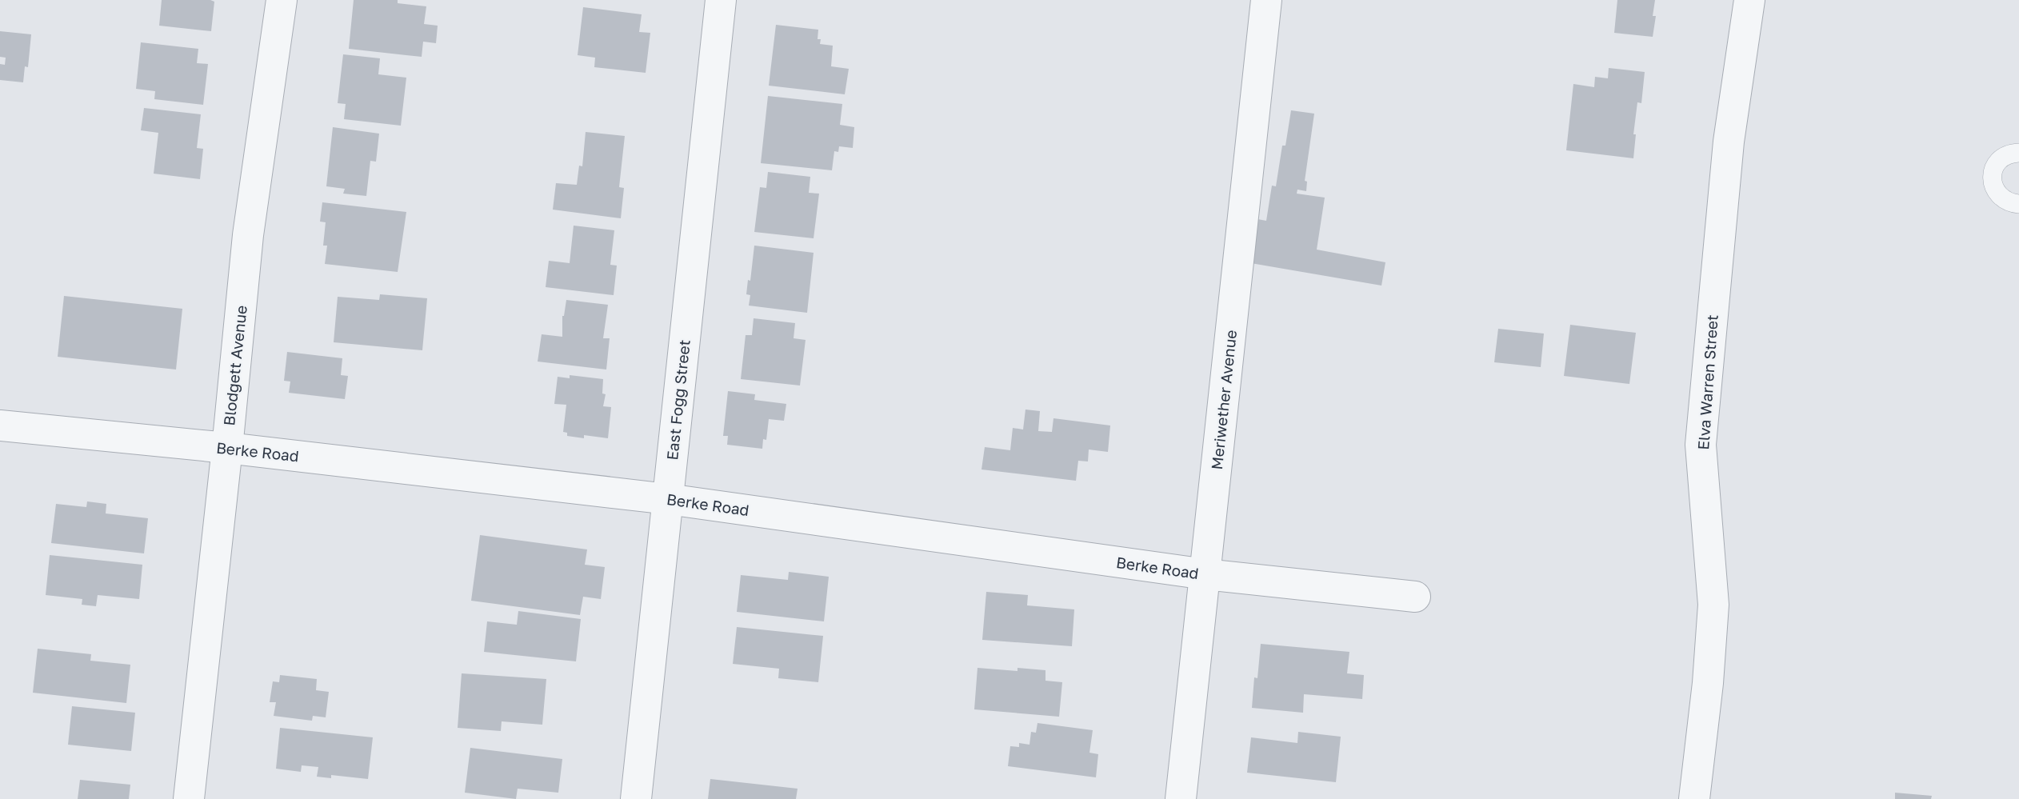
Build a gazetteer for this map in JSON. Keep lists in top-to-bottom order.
{
  "streets": {
    "street": [
      "Blodgett Avenue",
      "Elva Warren Street",
      "East Fogg Street",
      "Meriwether Avenue",
      "Berke Road"
    ]
  },
  "crossings": [
    ["Blodgett Avenue", "Berke Road"],
    ["East Fogg Street", "Berke Road"],
    ["Meriwether Avenue", "Berke Road"]
  ]
}
